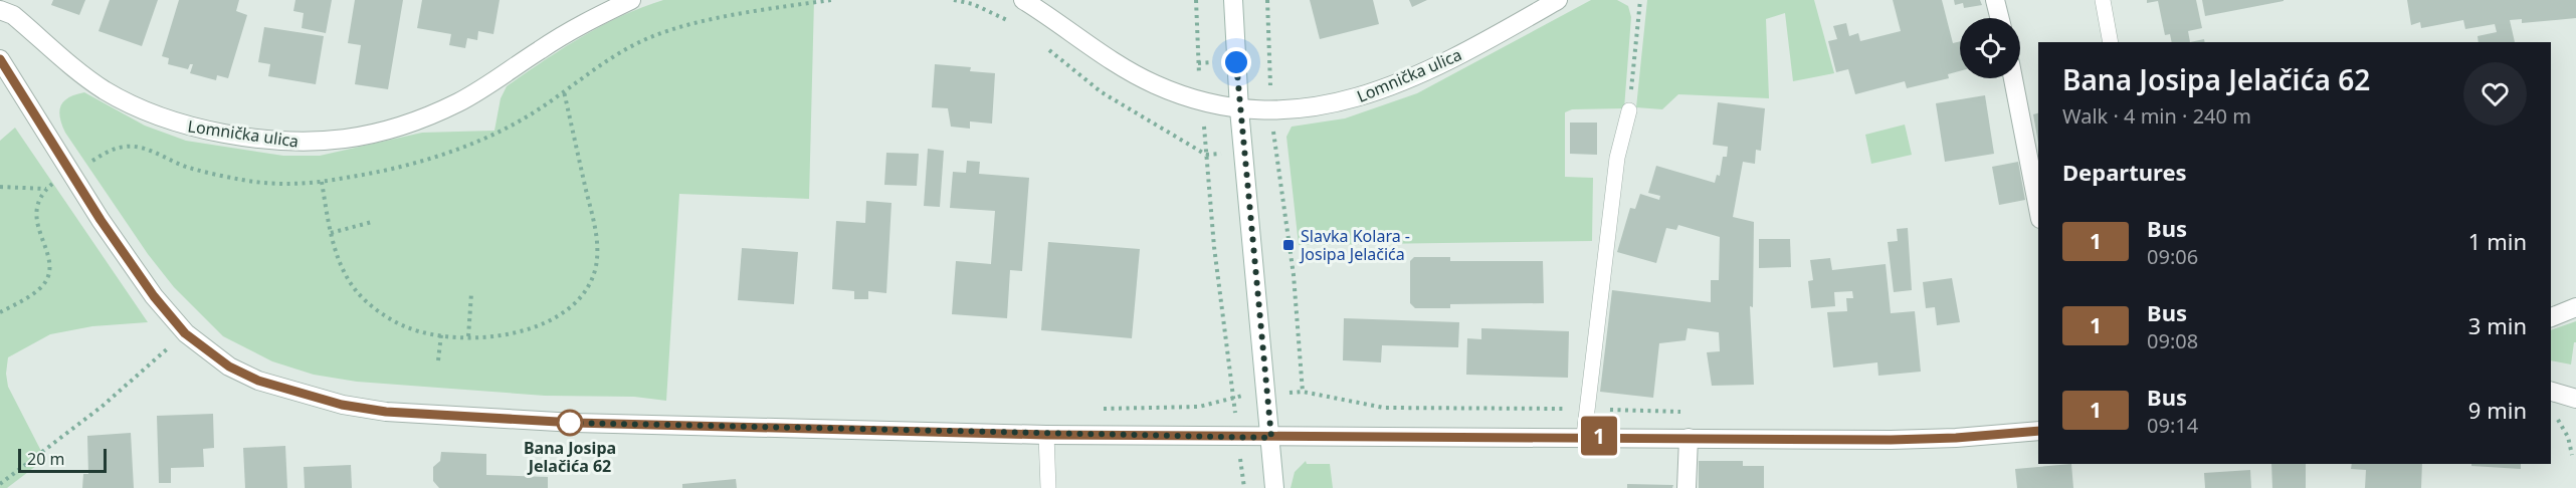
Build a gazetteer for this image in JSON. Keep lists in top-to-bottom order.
{
  "streets": {
    "street": ["Lomnička ulica"]
  },
  "places": {
    "transit": ["Slavka Kolara - Josipa Jelačića"],
    "other": ["Bana Josipa Jelačića 62"]
  },
  "lines": ["bus line 1"],
  "scale_bar": "20 m",
  "page": {
    "on_map": "1",
    "heading": [
      ["Bana Josipa Jelačića 62", "Walk · 4 min · 240 m"],
      "Departures"
    ],
    "list": [
      {
        "mark": "1",
        "name": "Bus",
        "note": "09:06",
        "value": "1 min"
      },
      {
        "mark": "1",
        "name": "Bus",
        "note": "09:08",
        "value": "3 min"
      },
      {
        "mark": "1",
        "name": "Bus",
        "note": "09:14",
        "value": "9 min"
      }
    ],
    "scale": "20 m"
  }
}
